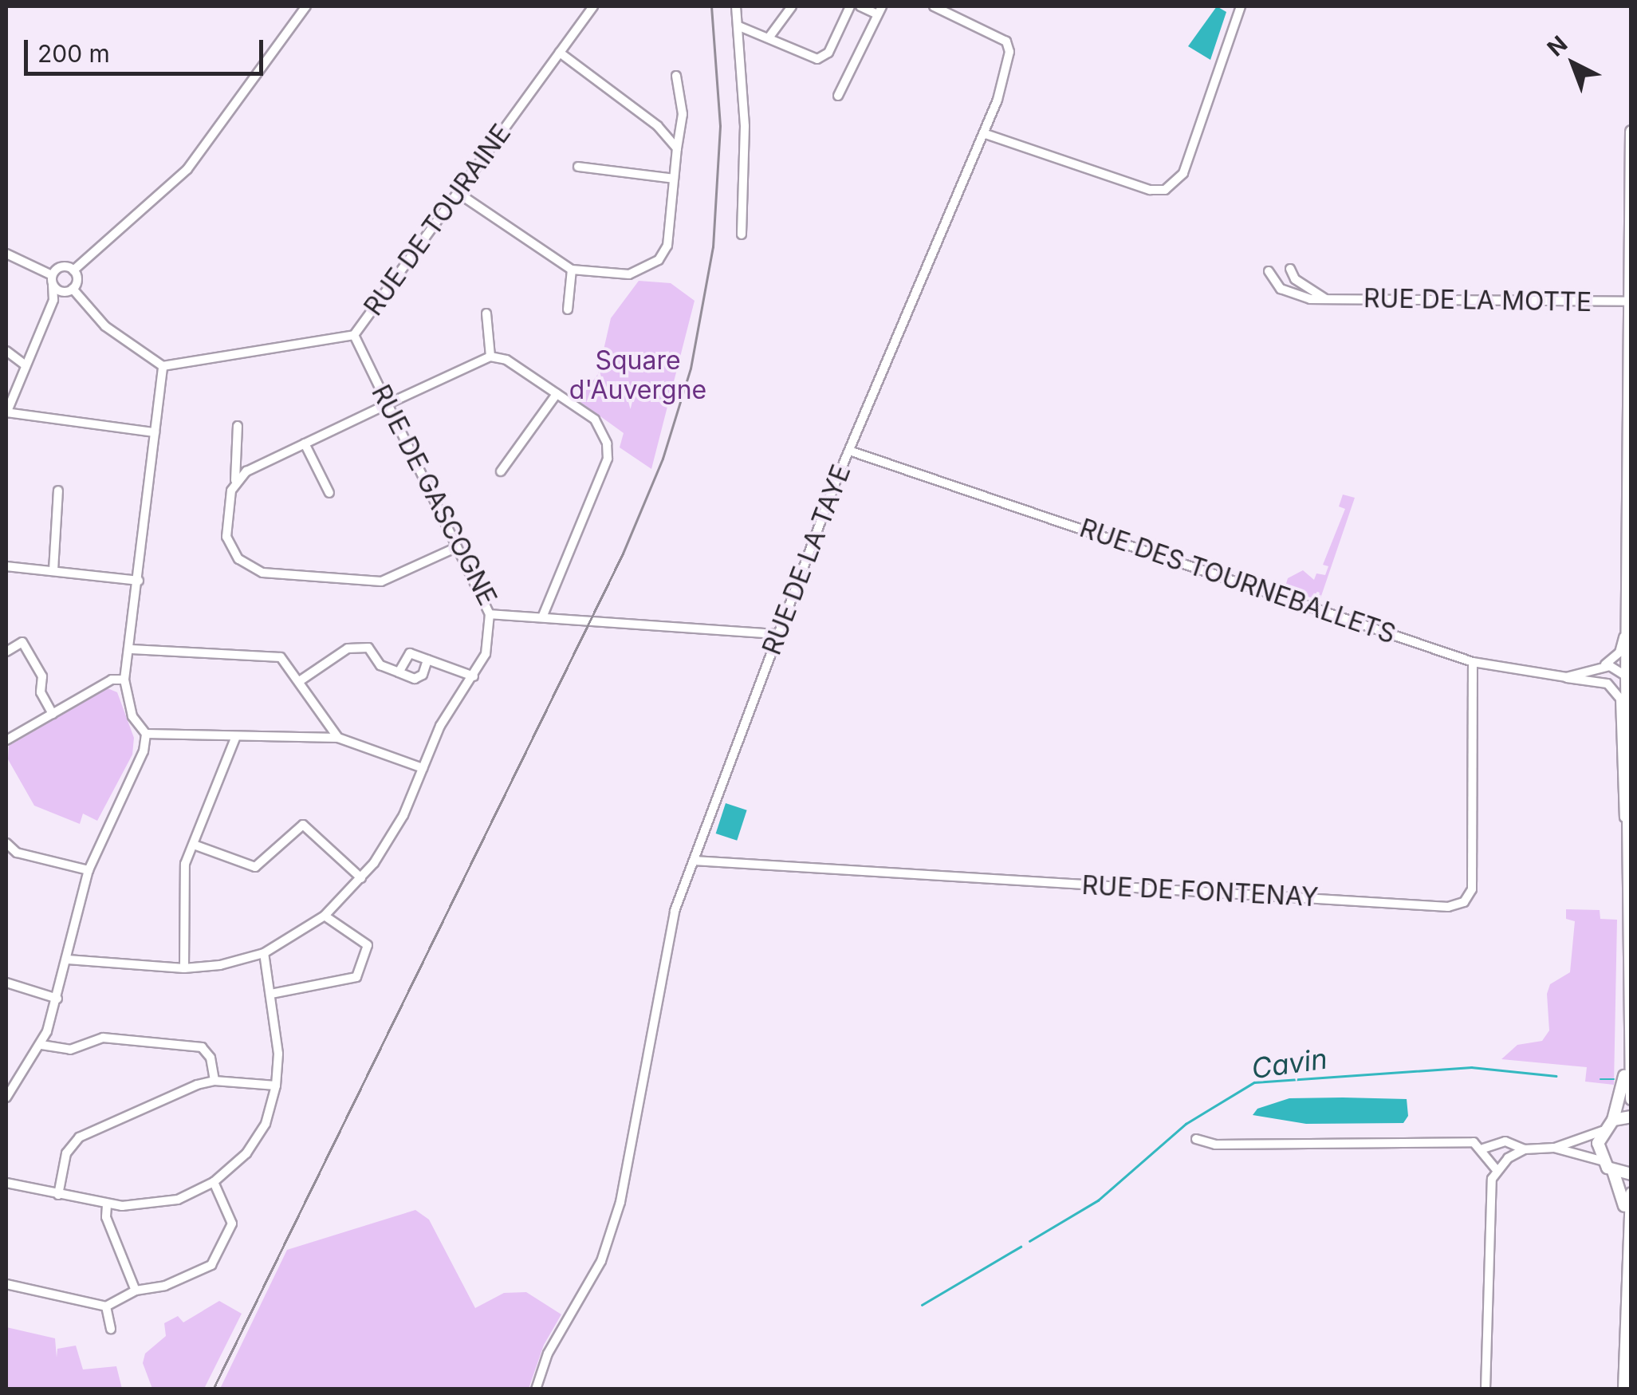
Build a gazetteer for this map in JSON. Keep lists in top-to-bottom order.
{
  "streets": {
    "street": [
      "RUE DE TOURAINE",
      "RUE DE LA MOTTE",
      "RUE DE GASCOGNE",
      "RUE DE LA TAYE",
      "RUE DES TOURNEBALLETS",
      "RUE DE FONTENAY"
    ]
  },
  "crossings": [
    ["RUE DE TOURAINE", "RUE DE GASCOGNE"],
    ["RUE DE GASCOGNE", "RUE DE LA TAYE"],
    ["RUE DE LA TAYE", "RUE DES TOURNEBALLETS"],
    ["RUE DE LA TAYE", "RUE DE FONTENAY"],
    ["RUE DES TOURNEBALLETS", "RUE DE FONTENAY"]
  ],
  "water": ["Cavin"],
  "parks": ["Square d'Auvergne"],
  "scale_bar": "200 m",
  "north": "top left"
}
